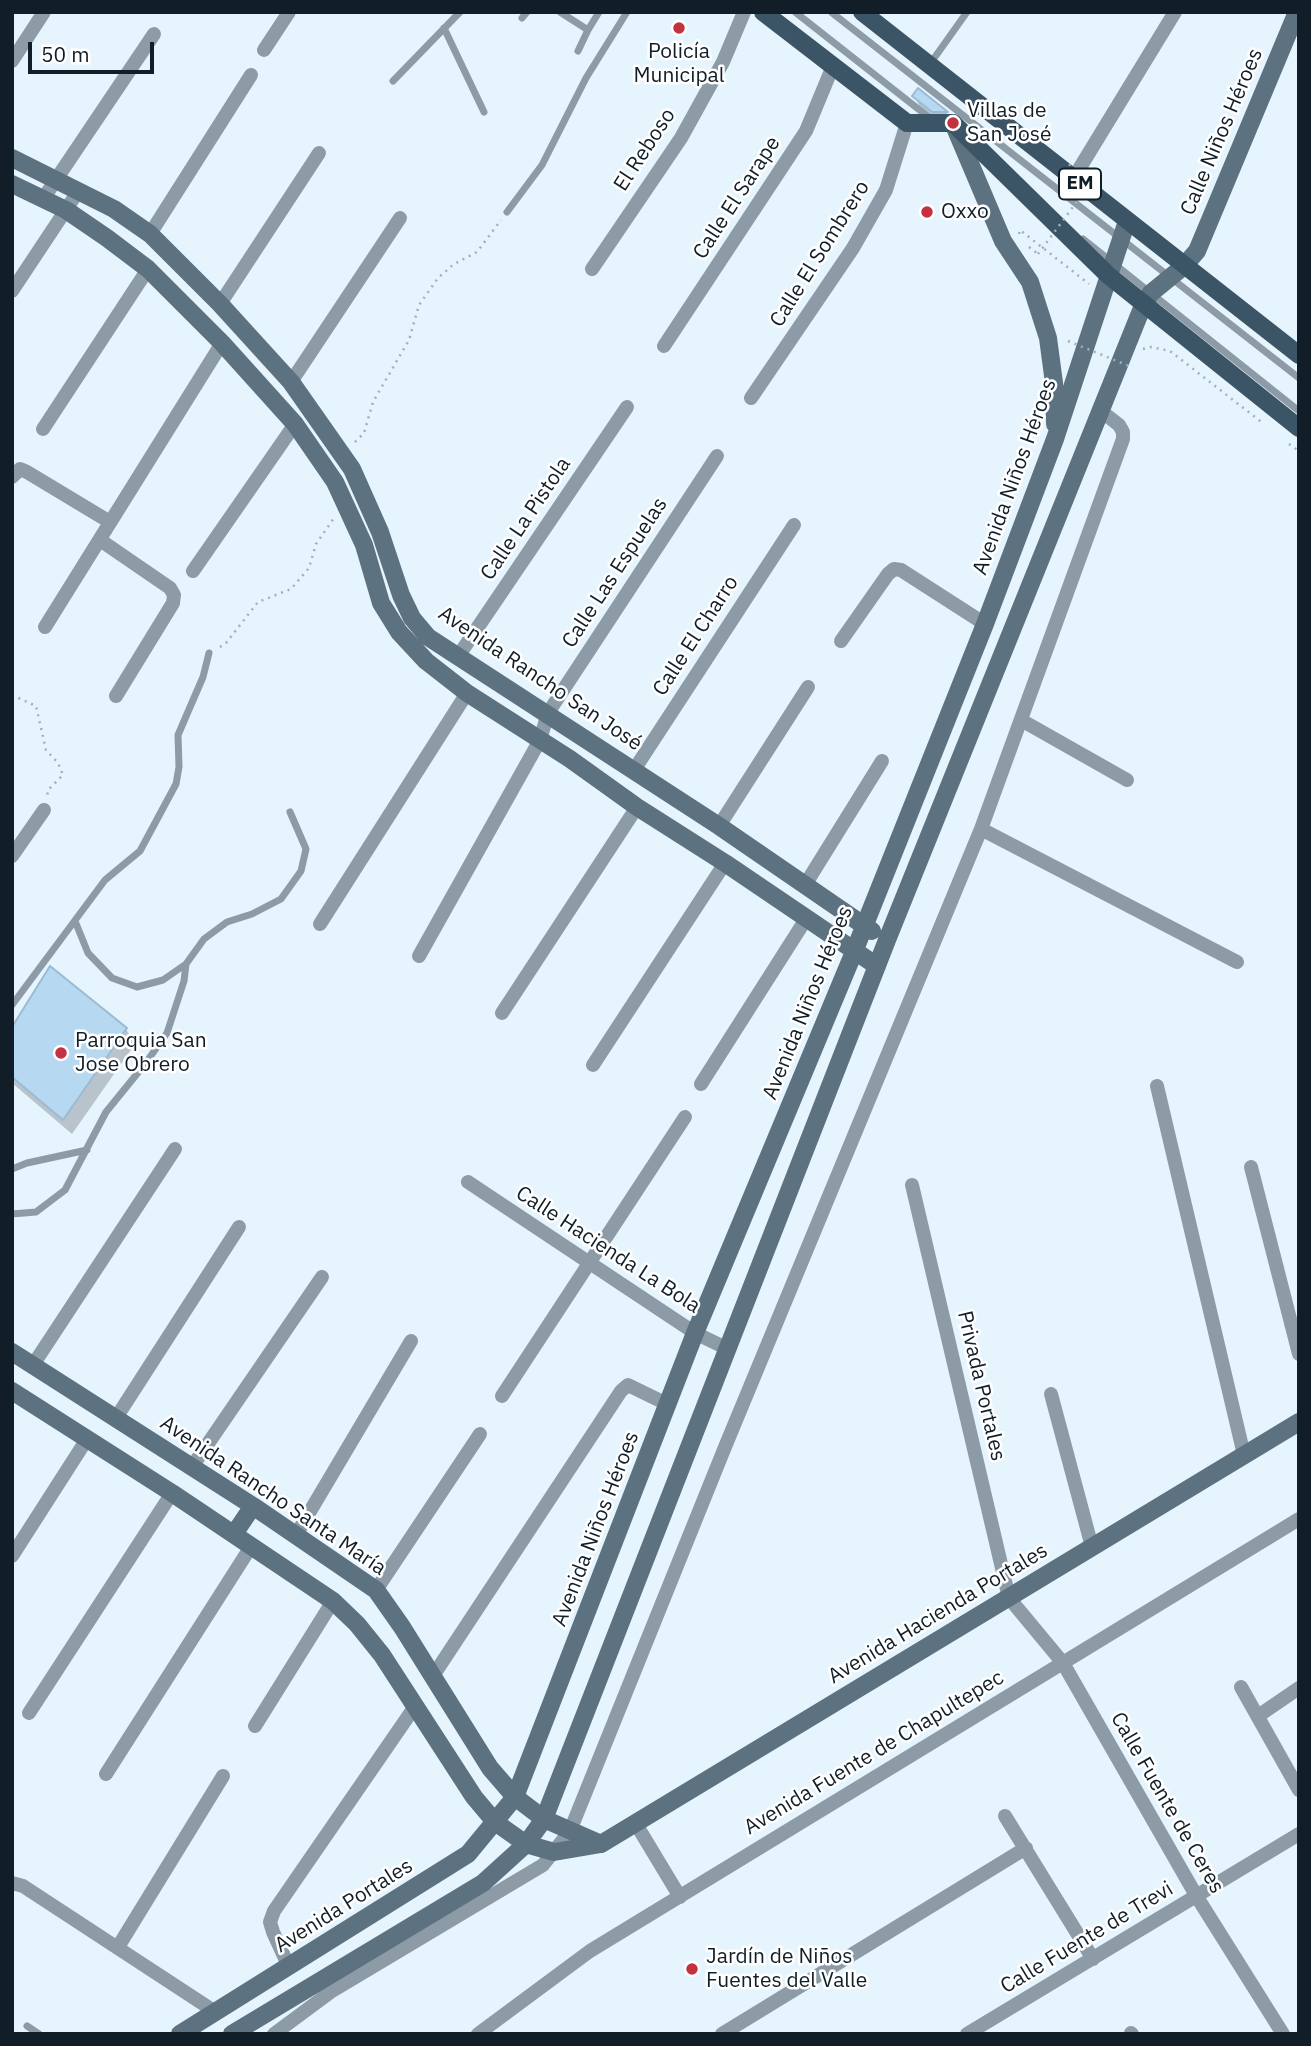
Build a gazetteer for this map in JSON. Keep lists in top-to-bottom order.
{
  "streets": {
    "main road": [
      "Calle Niños Héroes",
      "EM",
      "Avenida Niños Héroes",
      "Avenida Rancho San José",
      "Avenida Rancho Santa María",
      "Avenida Hacienda Portales",
      "Avenida Portales"
    ],
    "street": [
      "El Reboso",
      "Calle El Sarape",
      "Calle El Sombrero",
      "Calle La Pistola",
      "Calle Las Espuelas",
      "Calle El Charro",
      "Calle Hacienda La Bola",
      "Privada Portales",
      "Avenida Fuente de Chapultepec",
      "Calle Fuente de Ceres",
      "Calle Fuente de Trevi"
    ]
  },
  "crossings": [
    ["Calle Niños Héroes", "EM"],
    ["EM", "Avenida Niños Héroes"],
    ["Avenida Niños Héroes", "Avenida Rancho San José"],
    ["Avenida Niños Héroes", "Calle Hacienda La Bola"],
    ["Avenida Niños Héroes", "Avenida Rancho Santa María"],
    ["Avenida Niños Héroes", "Avenida Portales"],
    ["Calle La Pistola", "Avenida Rancho San José"],
    ["Calle Las Espuelas", "Avenida Rancho San José"],
    ["Calle El Charro", "Avenida Rancho San José"],
    ["Privada Portales", "Avenida Hacienda Portales"],
    ["Privada Portales", "Calle Fuente de Ceres"],
    ["Avenida Rancho Santa María", "Avenida Portales"],
    ["Avenida Hacienda Portales", "Calle Fuente de Ceres"],
    ["Avenida Fuente de Chapultepec", "Calle Fuente de Ceres"],
    ["Calle Fuente de Ceres", "Calle Fuente de Trevi"]
  ],
  "places": [
    "Policía Municipal",
    "Villas de San José",
    "Oxxo",
    "Parroquia San Jose Obrero",
    "Jardín de Niños Fuentes del Valle"
  ],
  "scale_bar": "50 m"
}
